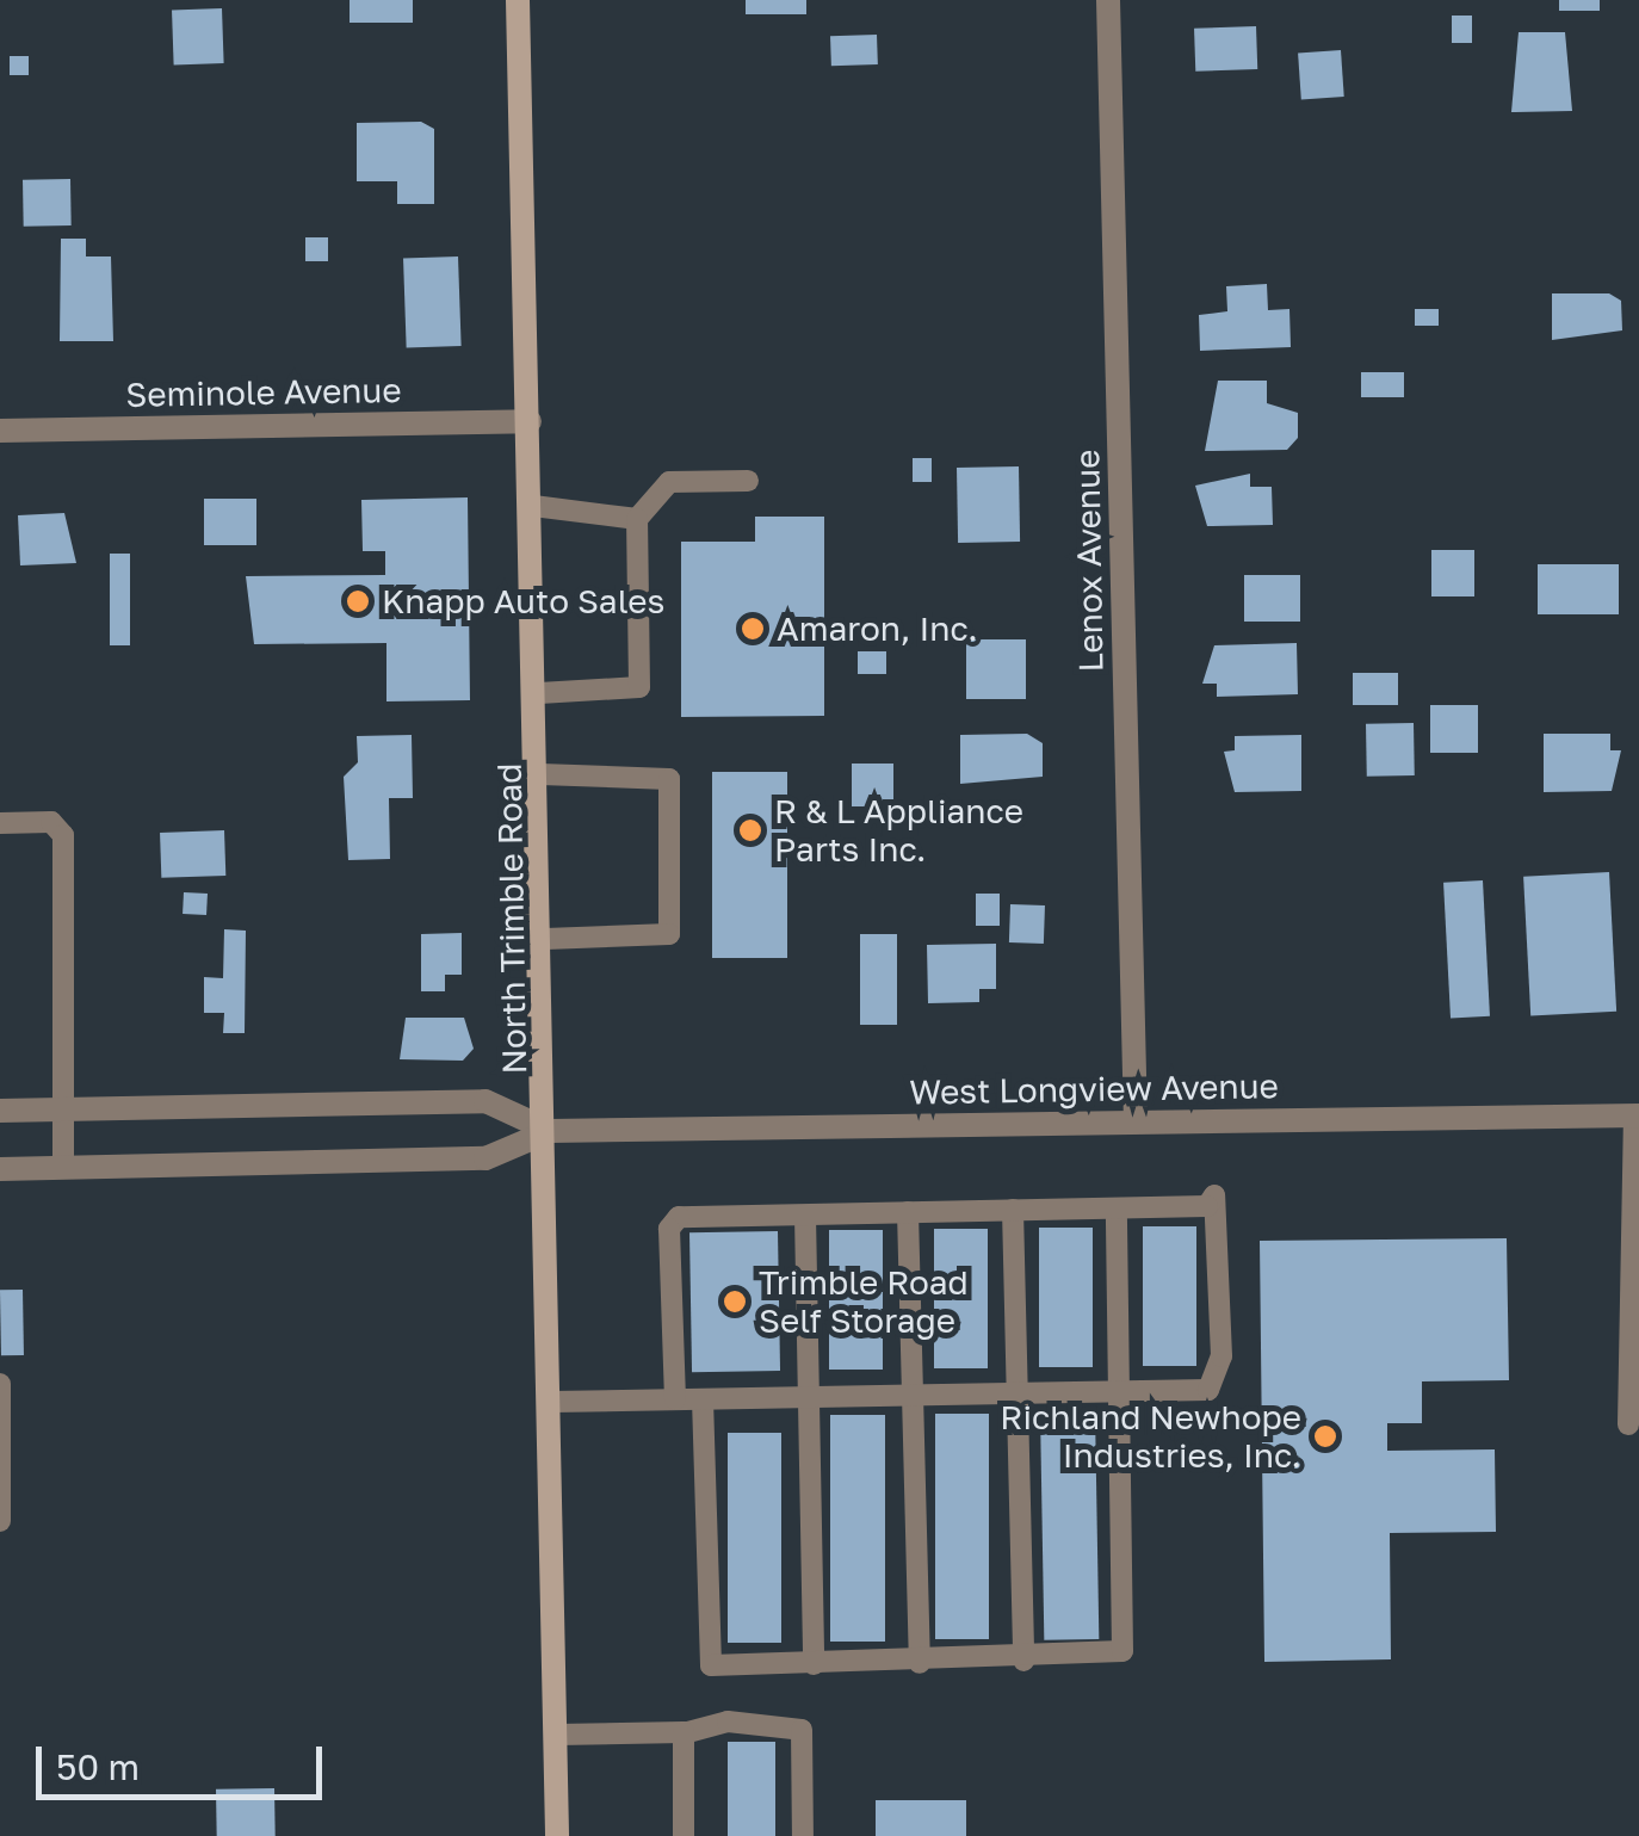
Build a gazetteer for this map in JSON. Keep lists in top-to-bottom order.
{
  "streets": {
    "main road": ["North Trimble Road"],
    "street": ["Seminole Avenue", "Lenox Avenue", "West Longview Avenue"]
  },
  "crossings": [
    ["Seminole Avenue", "North Trimble Road"],
    ["Lenox Avenue", "West Longview Avenue"],
    ["North Trimble Road", "West Longview Avenue"]
  ],
  "places": [
    "Knapp Auto Sales",
    "Amaron, Inc.",
    "R & L Appliance Parts Inc.",
    "Trimble Road Self Storage",
    "Richland Newhope Industries, Inc."
  ],
  "scale_bar": "50 m"
}
